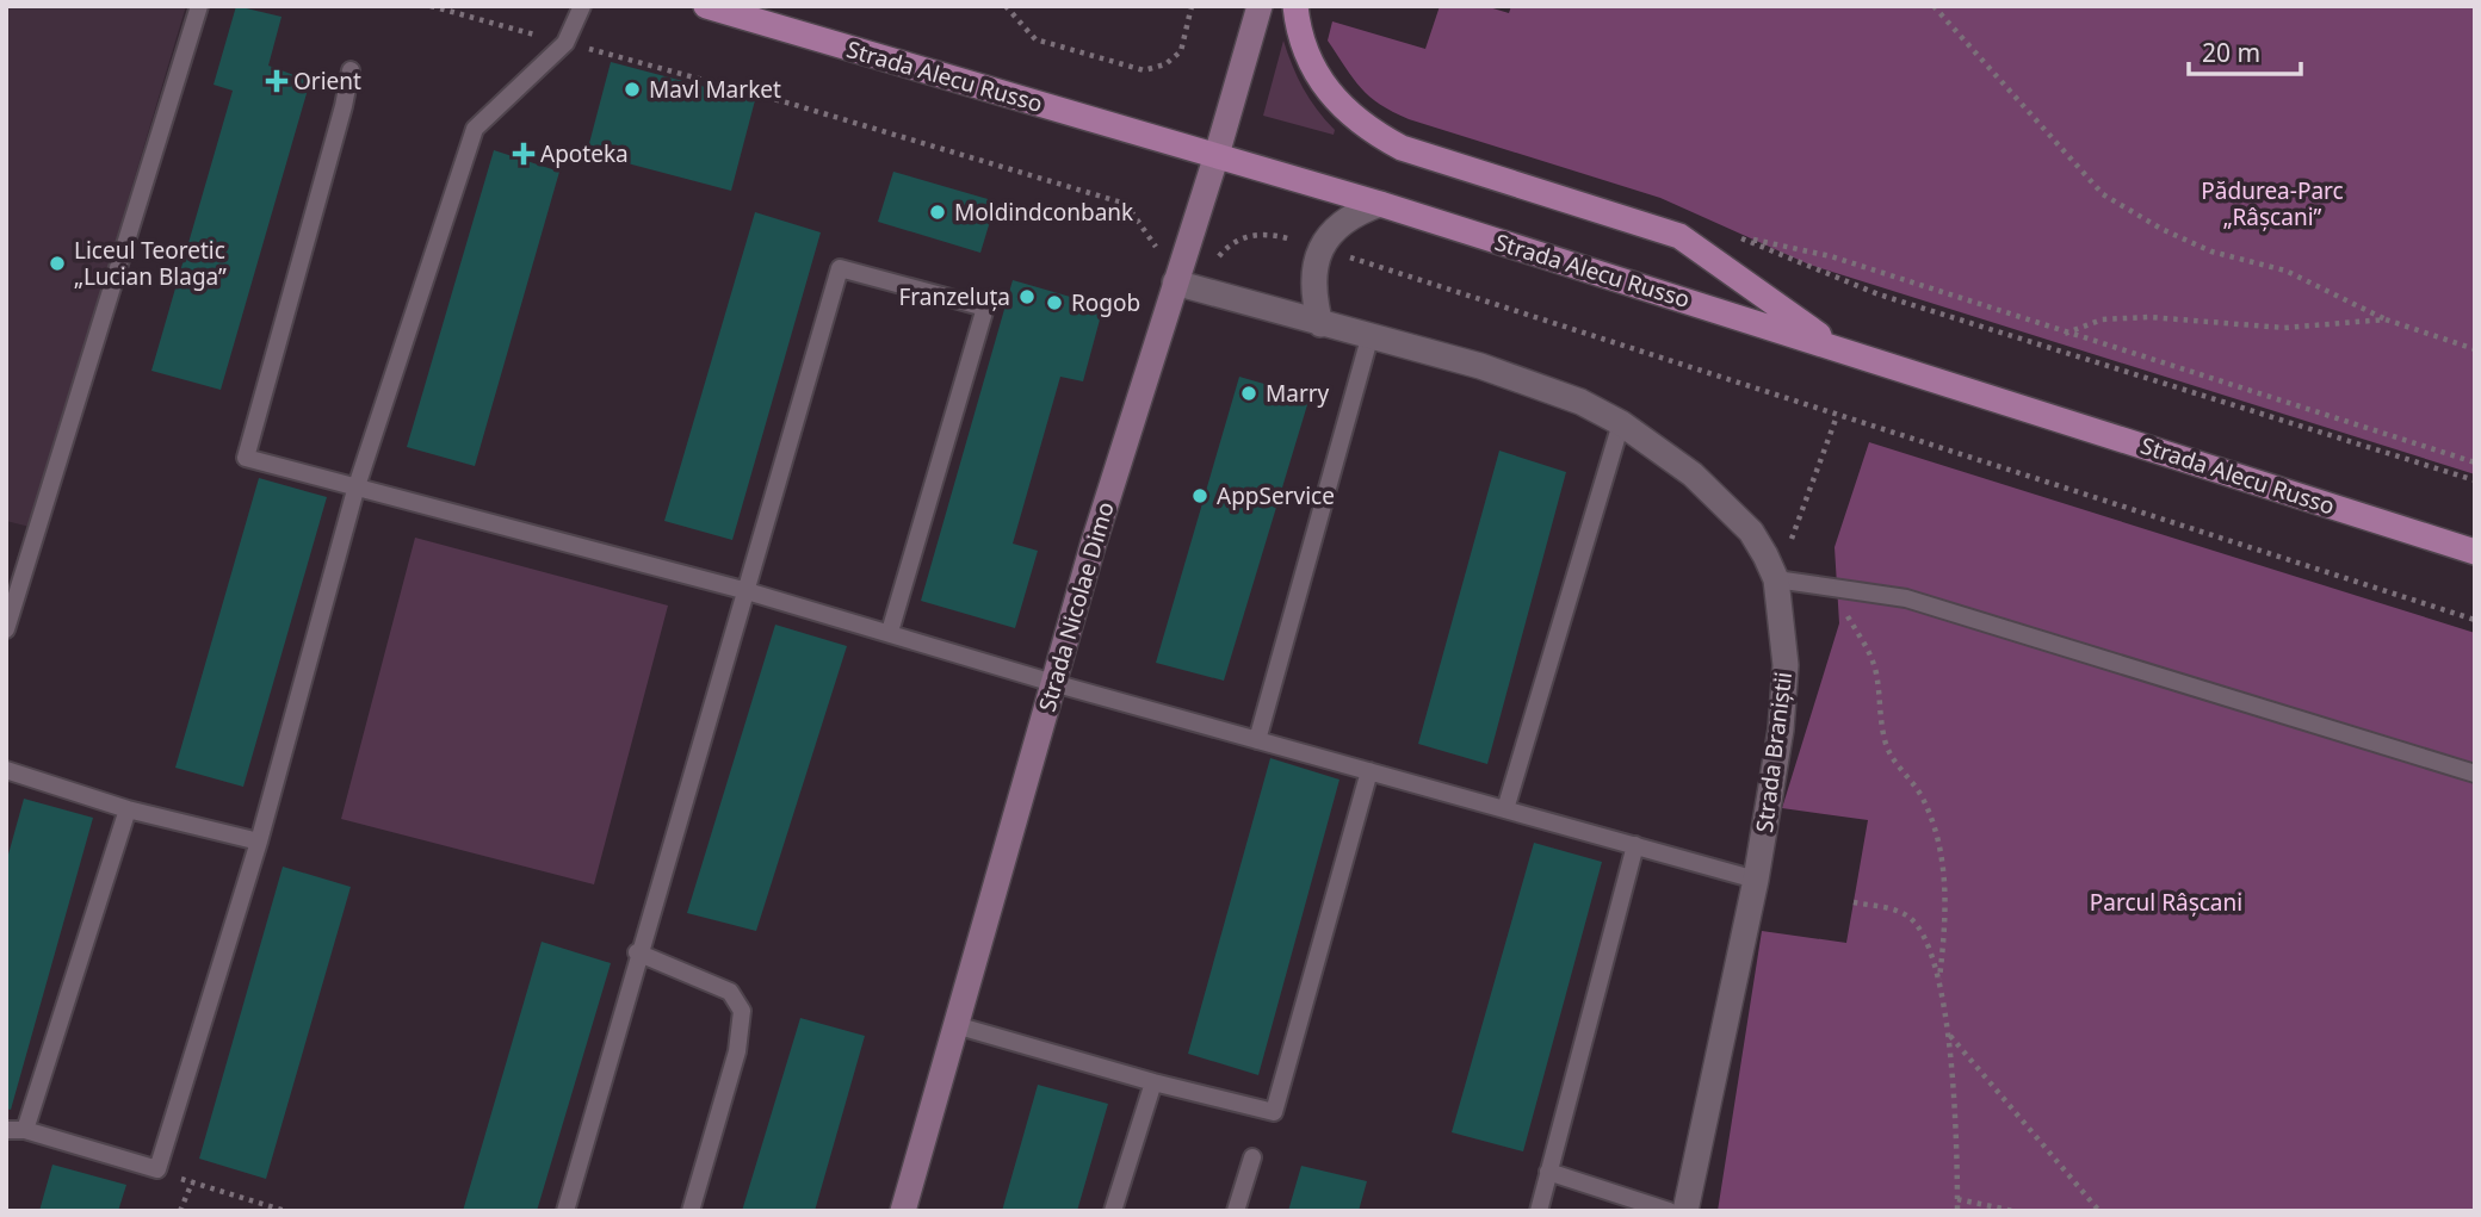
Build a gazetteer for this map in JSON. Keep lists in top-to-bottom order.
{
  "streets": {
    "main road": ["Strada Alecu Russo", "Strada Nicolae Dimo"],
    "street": ["Strada Braniștii"]
  },
  "crossings": [
    ["Strada Alecu Russo", "Strada Nicolae Dimo"],
    ["Strada Nicolae Dimo", "Strada Braniștii"]
  ],
  "parks": ["Pădurea-Parc „Râșcani”", "Parcul Râșcani"],
  "places": {
    "health": ["Orient", "Apoteka"],
    "other": [
      "Mavl Market",
      "Moldindconbank",
      "Liceul Teoretic „Lucian Blaga”",
      "Franzeluța",
      "Rogob",
      "Marry",
      "AppService"
    ]
  },
  "scale_bar": "20 m"
}
